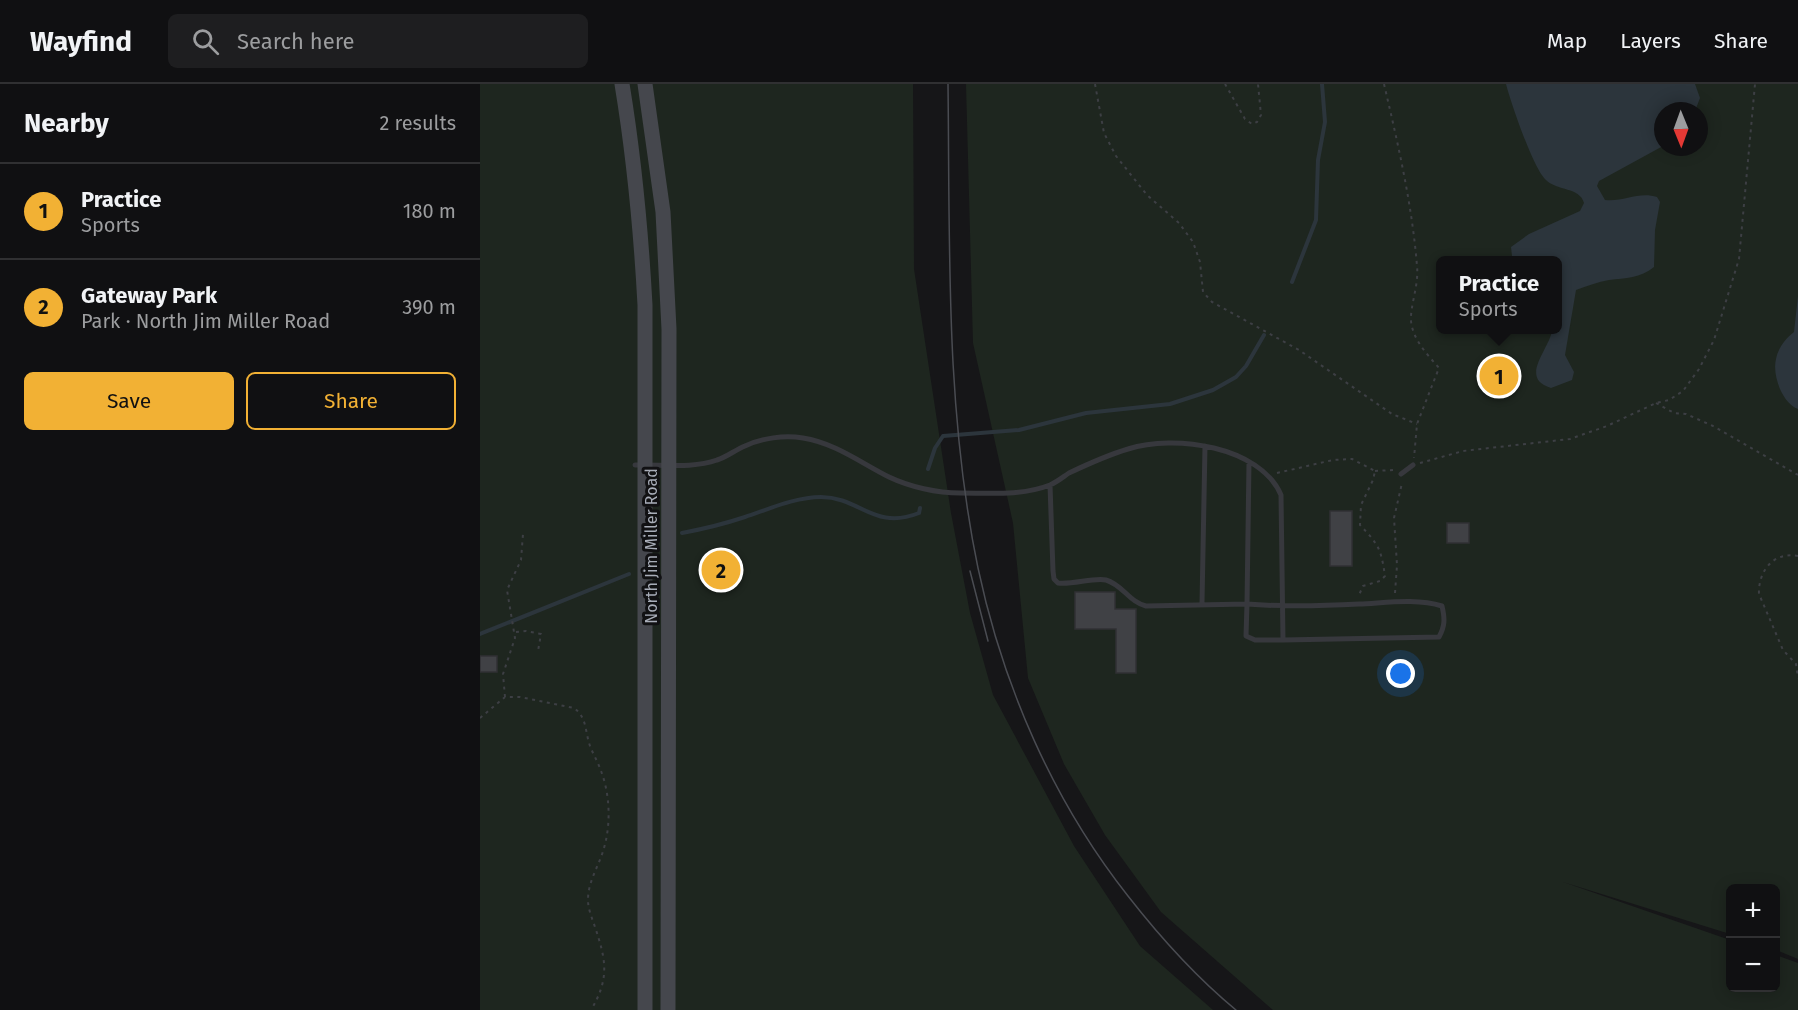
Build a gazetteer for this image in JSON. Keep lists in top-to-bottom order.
{
  "streets": {
    "main road": ["North Jim Miller Road"]
  },
  "north": "bottom",
  "page": {
    "header": "Wayfind",
    "search": "Search here",
    "nav": ["Map", "Layers", "Share"],
    "heading": ["Nearby", "2 results"],
    "list": [
      {
        "mark": "1",
        "name": "Practice",
        "note": "Sports",
        "value": "180 m"
      },
      {
        "mark": "2",
        "name": "Gateway Park",
        "note": "Park · North Jim Miller Road",
        "value": "390 m"
      }
    ],
    "popup": ["Practice", "Sports"],
    "buttons": ["Save", "Share"],
    "pins": ["1", "2"],
    "map_buttons": ["+", "−"]
  }
}
